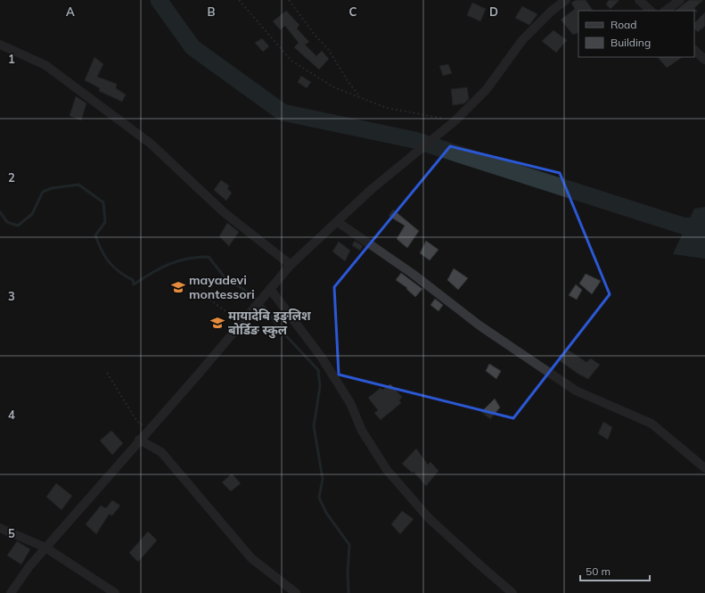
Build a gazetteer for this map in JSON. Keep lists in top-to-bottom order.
{
  "places": {
    "school or university": ["mayadevi montessori", "मायादेबि इङ्लिश बोर्डिङ स्कुल"]
  },
  "legend": ["Road", "Building"],
  "scale_bar": "50 m",
  "grid": {
    "columns": [
      "A",
      "B",
      "C",
      "D"
    ],
    "rows": [
      "1",
      "2",
      "3",
      "4",
      "5"
    ]
  }
}
